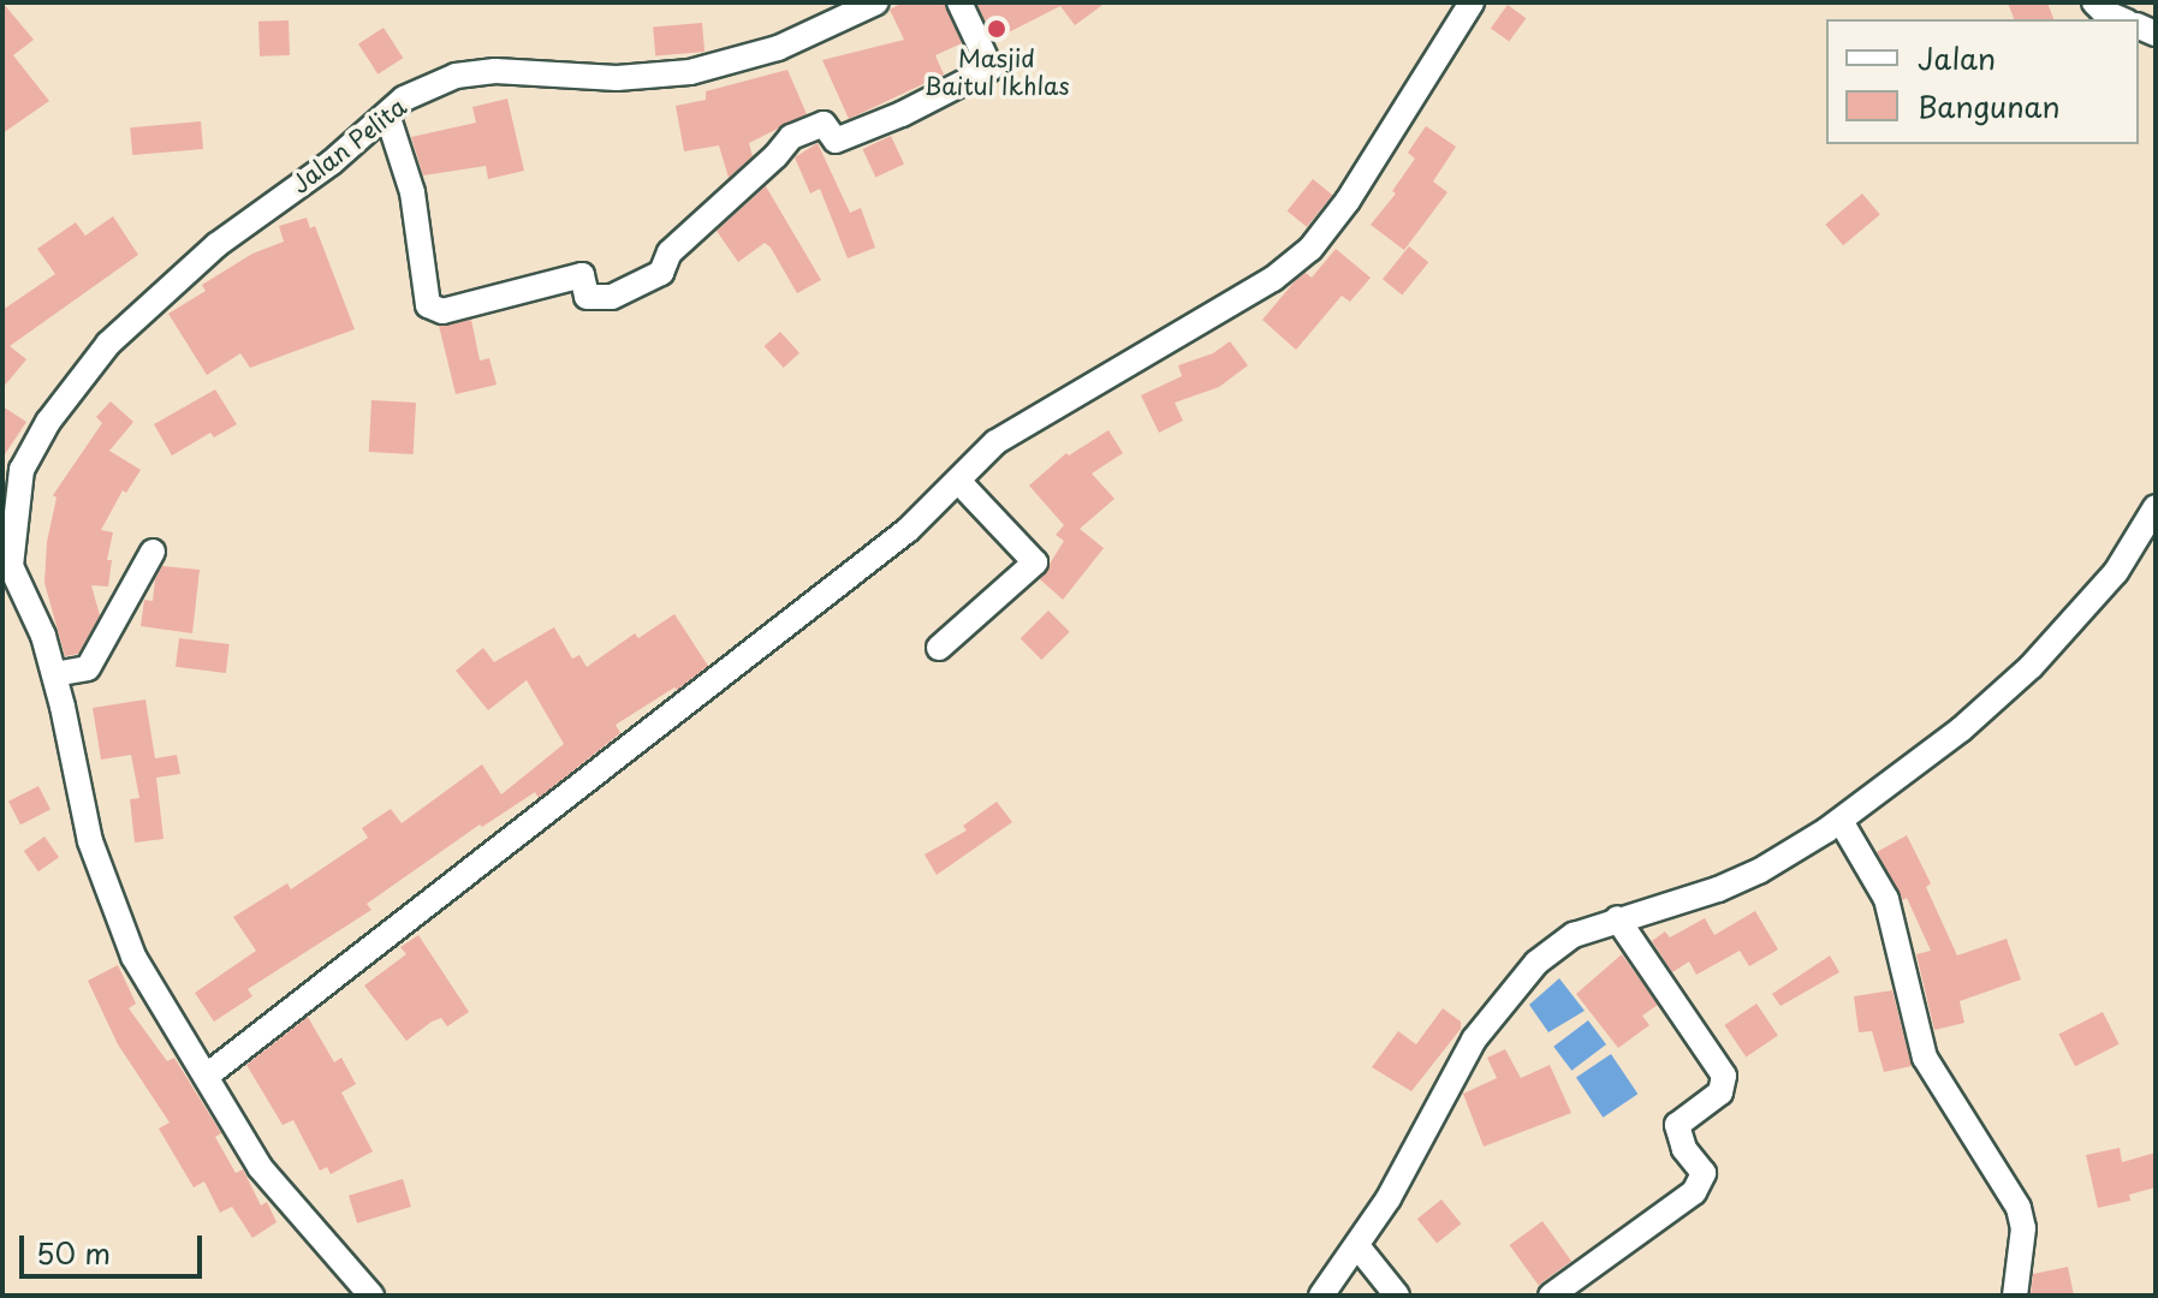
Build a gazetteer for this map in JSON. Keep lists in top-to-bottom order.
{
  "streets": {
    "street": ["Jalan Pelita"]
  },
  "places": ["Masjid Baitul Ikhlas"],
  "legend": ["Jalan", "Bangunan"],
  "scale_bar": "50 m"
}
